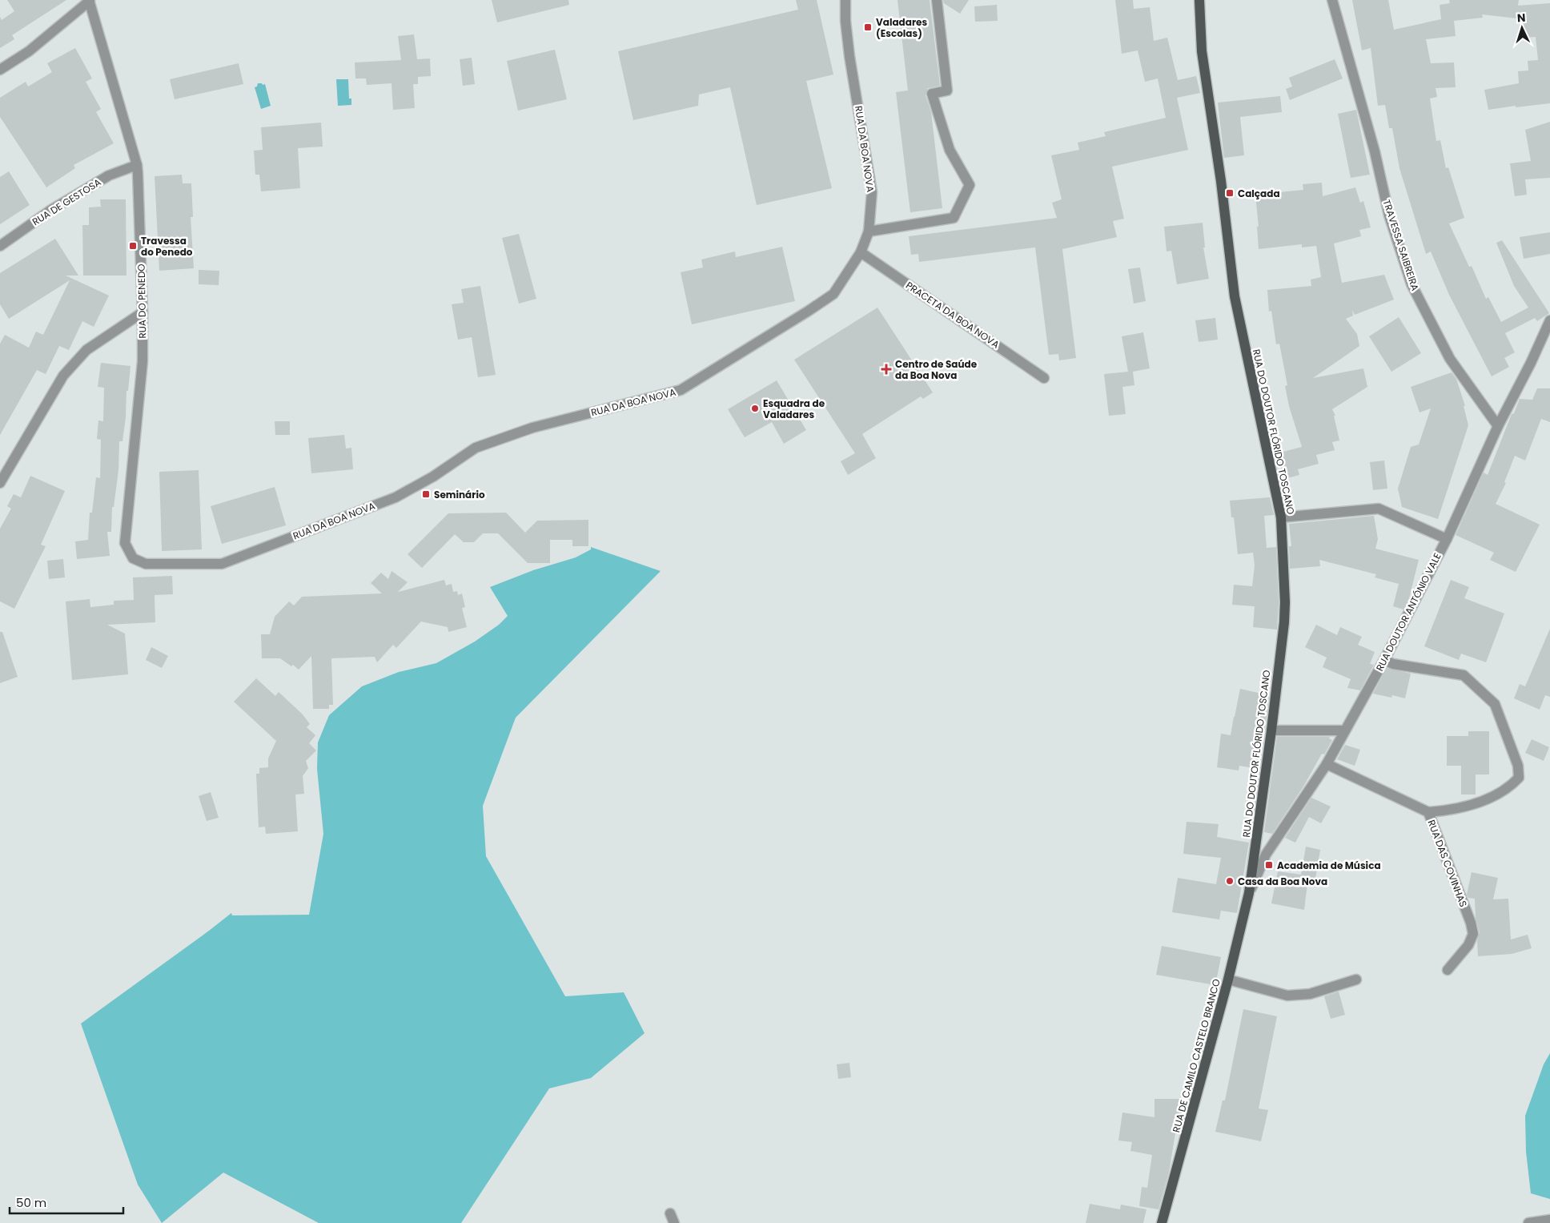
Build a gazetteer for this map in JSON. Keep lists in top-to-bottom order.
{
  "streets": {
    "main road": ["RUA DO DOUTOR FLÓRIDO TOSCANO", "RUA DE CAMILO CASTELO BRANCO"],
    "street": [
      "RUA DA BOA NOVA",
      "RUA DE GESTOSA",
      "TRAVESSA SAIBREIRA",
      "RUA DO PENEDO",
      "PRACETA DA BOA NOVA",
      "RUA DOUTOR ANTÓNIO VALE",
      "RUA DAS COVINHAS"
    ]
  },
  "crossings": [
    ["RUA DA BOA NOVA", "RUA DO PENEDO"],
    ["RUA DA BOA NOVA", "PRACETA DA BOA NOVA"],
    ["RUA DE GESTOSA", "RUA DO PENEDO"],
    ["TRAVESSA SAIBREIRA", "RUA DOUTOR ANTÓNIO VALE"],
    ["RUA DO DOUTOR FLÓRIDO TOSCANO", "RUA DOUTOR ANTÓNIO VALE"],
    ["RUA DO DOUTOR FLÓRIDO TOSCANO", "RUA DE CAMILO CASTELO BRANCO"],
    ["RUA DOUTOR ANTÓNIO VALE", "RUA DAS COVINHAS"],
    ["RUA DOUTOR ANTÓNIO VALE", "RUA DE CAMILO CASTELO BRANCO"]
  ],
  "places": {
    "transit": [
      "Valadares (Escolas)",
      "Calçada",
      "Travessa do Penedo",
      "Seminário",
      "Academia de Música"
    ],
    "health": ["Centro de Saúde da Boa Nova"],
    "other": ["Esquadra de Valadares", "Casa da Boa Nova"]
  },
  "scale_bar": "50 m",
  "north": "top"
}
